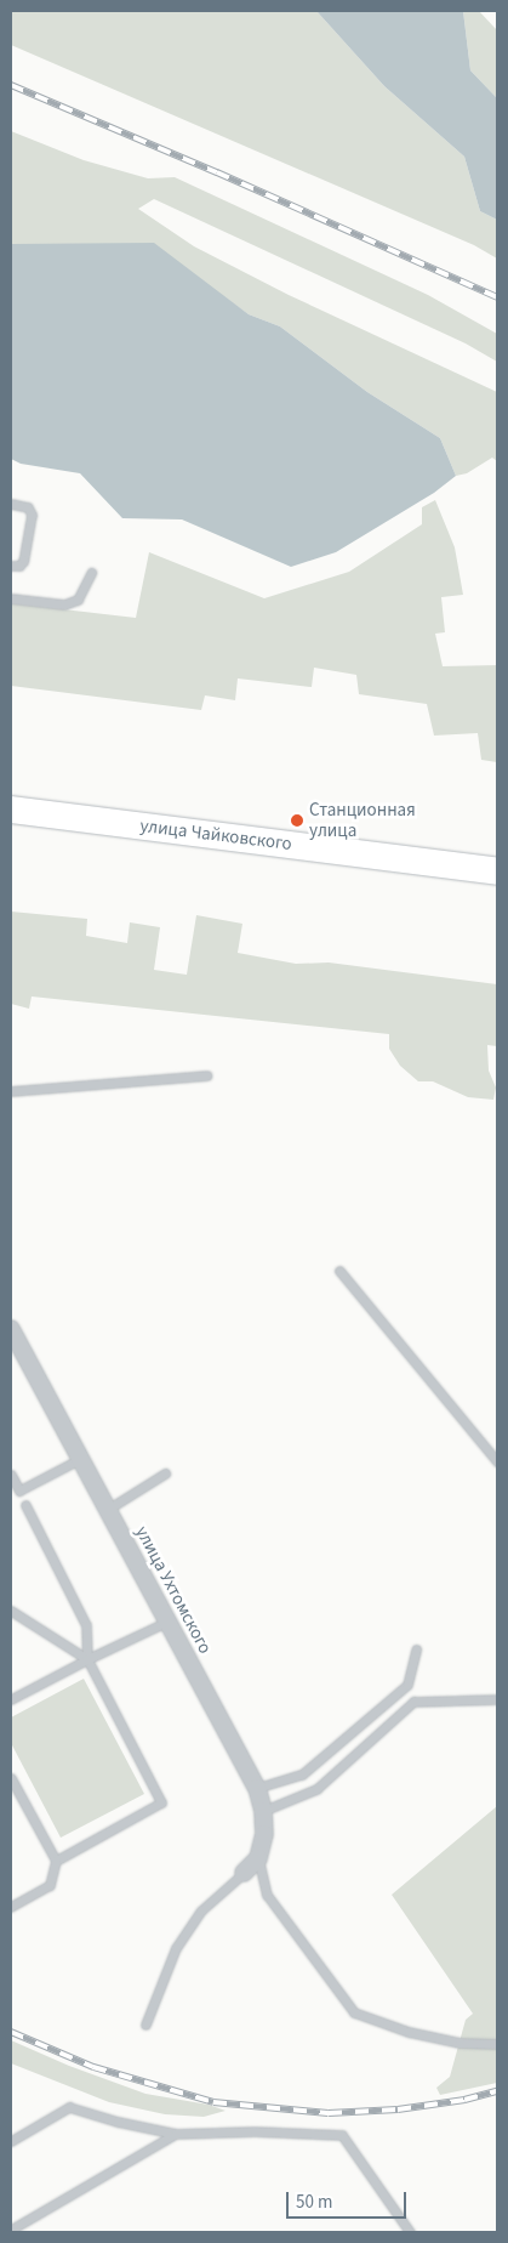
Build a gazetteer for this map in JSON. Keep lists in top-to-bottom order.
{
  "streets": {
    "main road": ["улица Чайковского"],
    "street": ["улица Ухтомского"]
  },
  "places": ["Станционная улица"],
  "scale_bar": "50 m"
}
